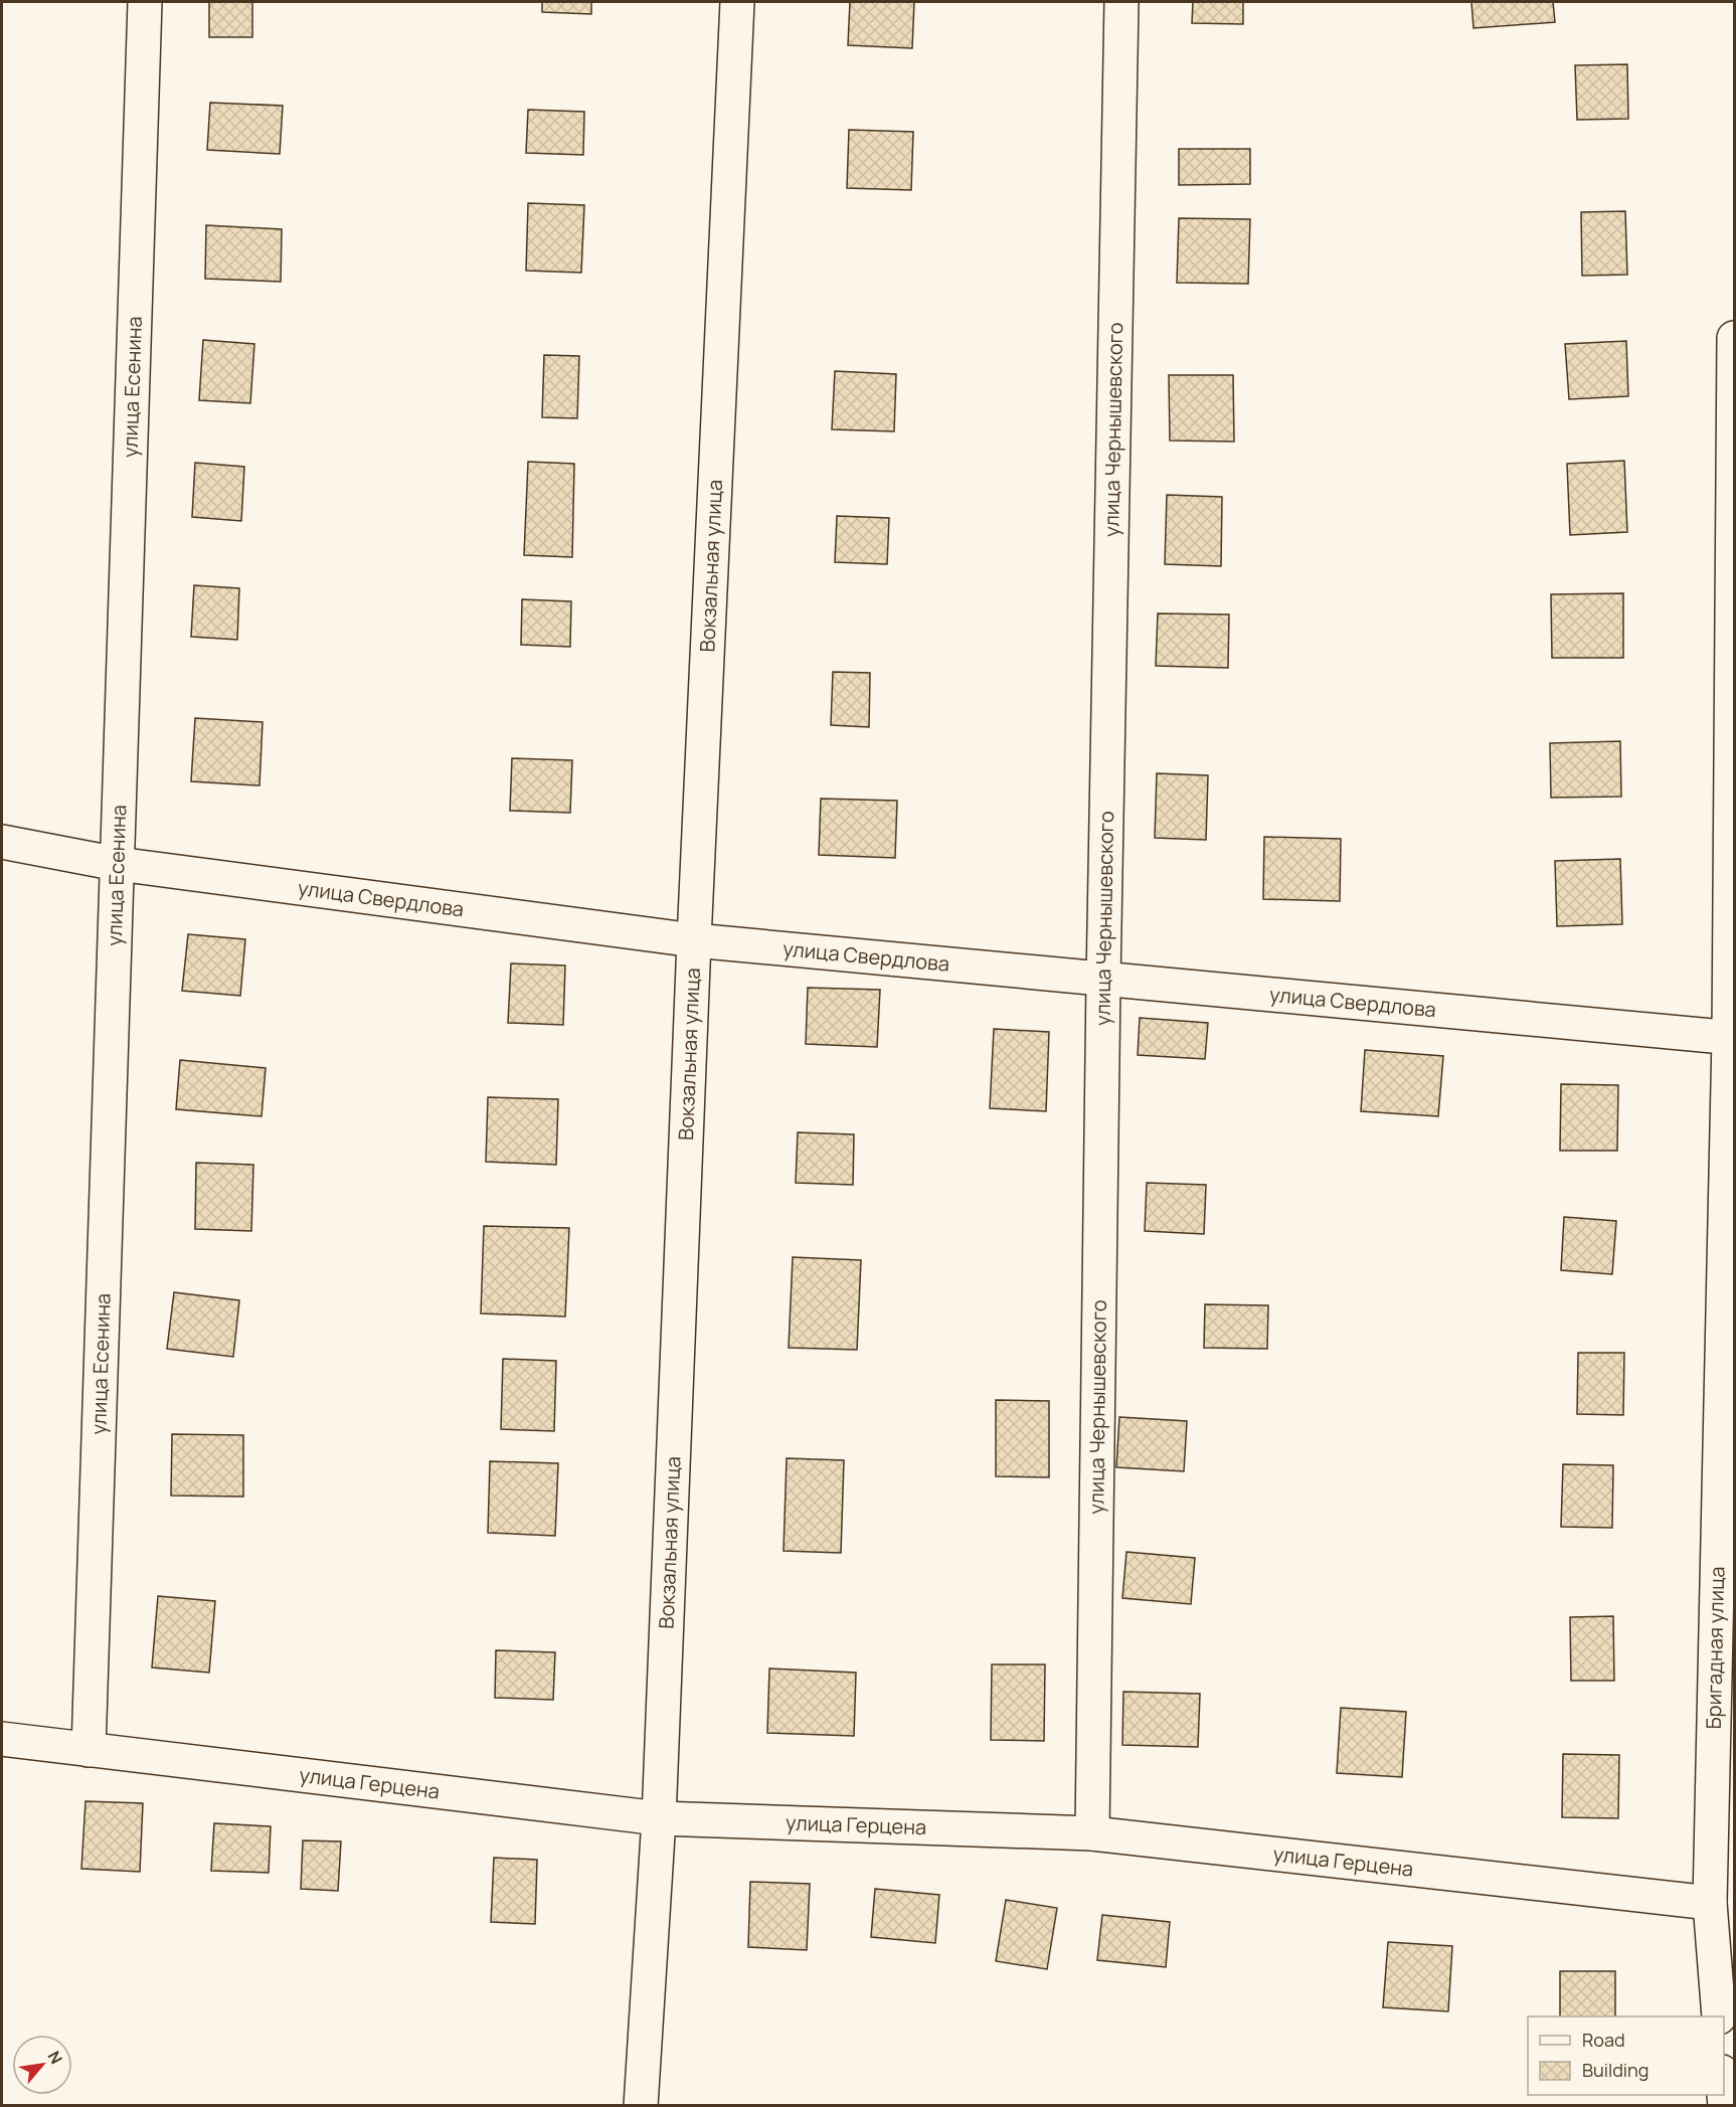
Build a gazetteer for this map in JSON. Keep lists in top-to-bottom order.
{
  "streets": {
    "street": [
      "улица Есенина",
      "улица Чернышевского",
      "Вокзальная улица",
      "улица Свердлова",
      "Бригадная улица",
      "улица Герцена"
    ]
  },
  "crossings": [
    ["улица Есенина", "улица Свердлова"],
    ["улица Есенина", "улица Герцена"],
    ["улица Чернышевского", "улица Свердлова"],
    ["улица Чернышевского", "улица Герцена"],
    ["Вокзальная улица", "улица Свердлова"],
    ["Вокзальная улица", "улица Герцена"],
    ["улица Свердлова", "Бригадная улица"],
    ["Бригадная улица", "улица Герцена"]
  ],
  "legend": ["Road", "Building"],
  "north": "top right"
}
